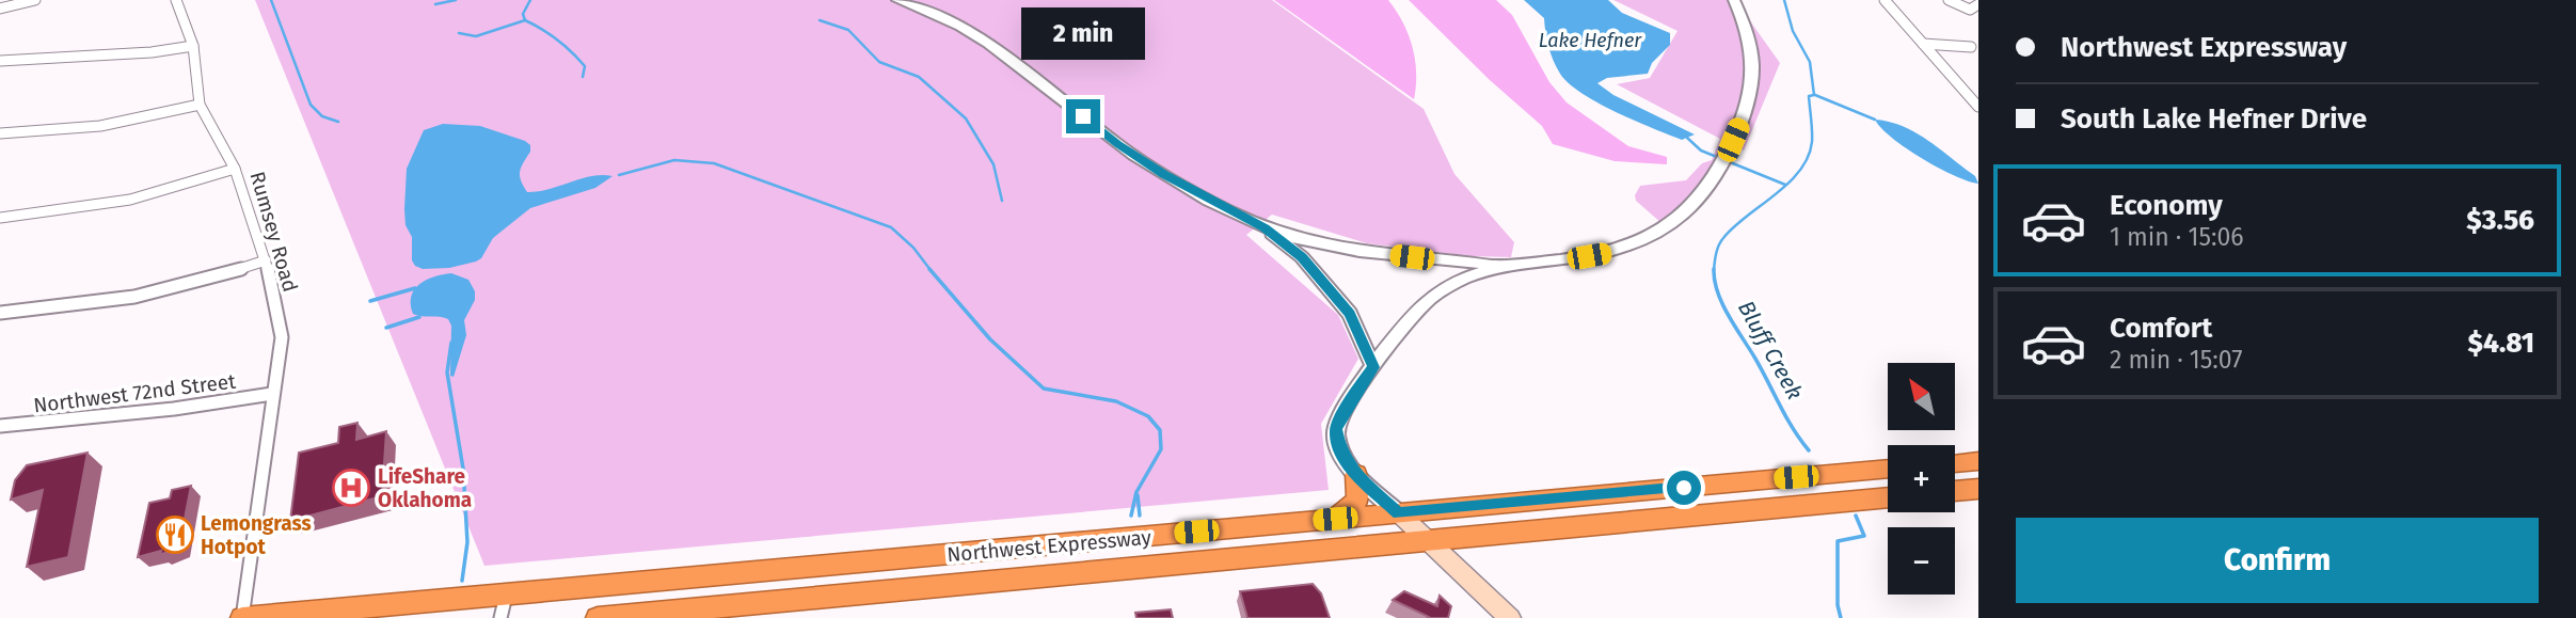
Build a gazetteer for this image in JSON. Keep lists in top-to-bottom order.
{
  "streets": {
    "highway": ["Northwest Expressway"],
    "street": ["Rumsey Road", "Northwest 72nd Street"]
  },
  "crossings": [
    ["Rumsey Road", "Northwest 72nd Street"],
    ["Rumsey Road", "Northwest Expressway"]
  ],
  "water": ["Lake Hefner", "Bluff Creek"],
  "places": {
    "hospital": ["LifeShare Oklahoma"],
    "restaurant": ["Lemongrass Hotpot"]
  },
  "north": "top left",
  "page": {
    "banner": ["Northwest Expressway", "South Lake Hefner Drive"],
    "bubble": "2 min",
    "list": [
      {
        "name": "Economy",
        "note": "1 min · 15:06",
        "value": "$3.56"
      },
      {
        "name": "Comfort",
        "note": "2 min · 15:07",
        "value": "$4.81"
      }
    ],
    "map_buttons": ["+", "−"],
    "buttons": "Confirm"
  }
}
